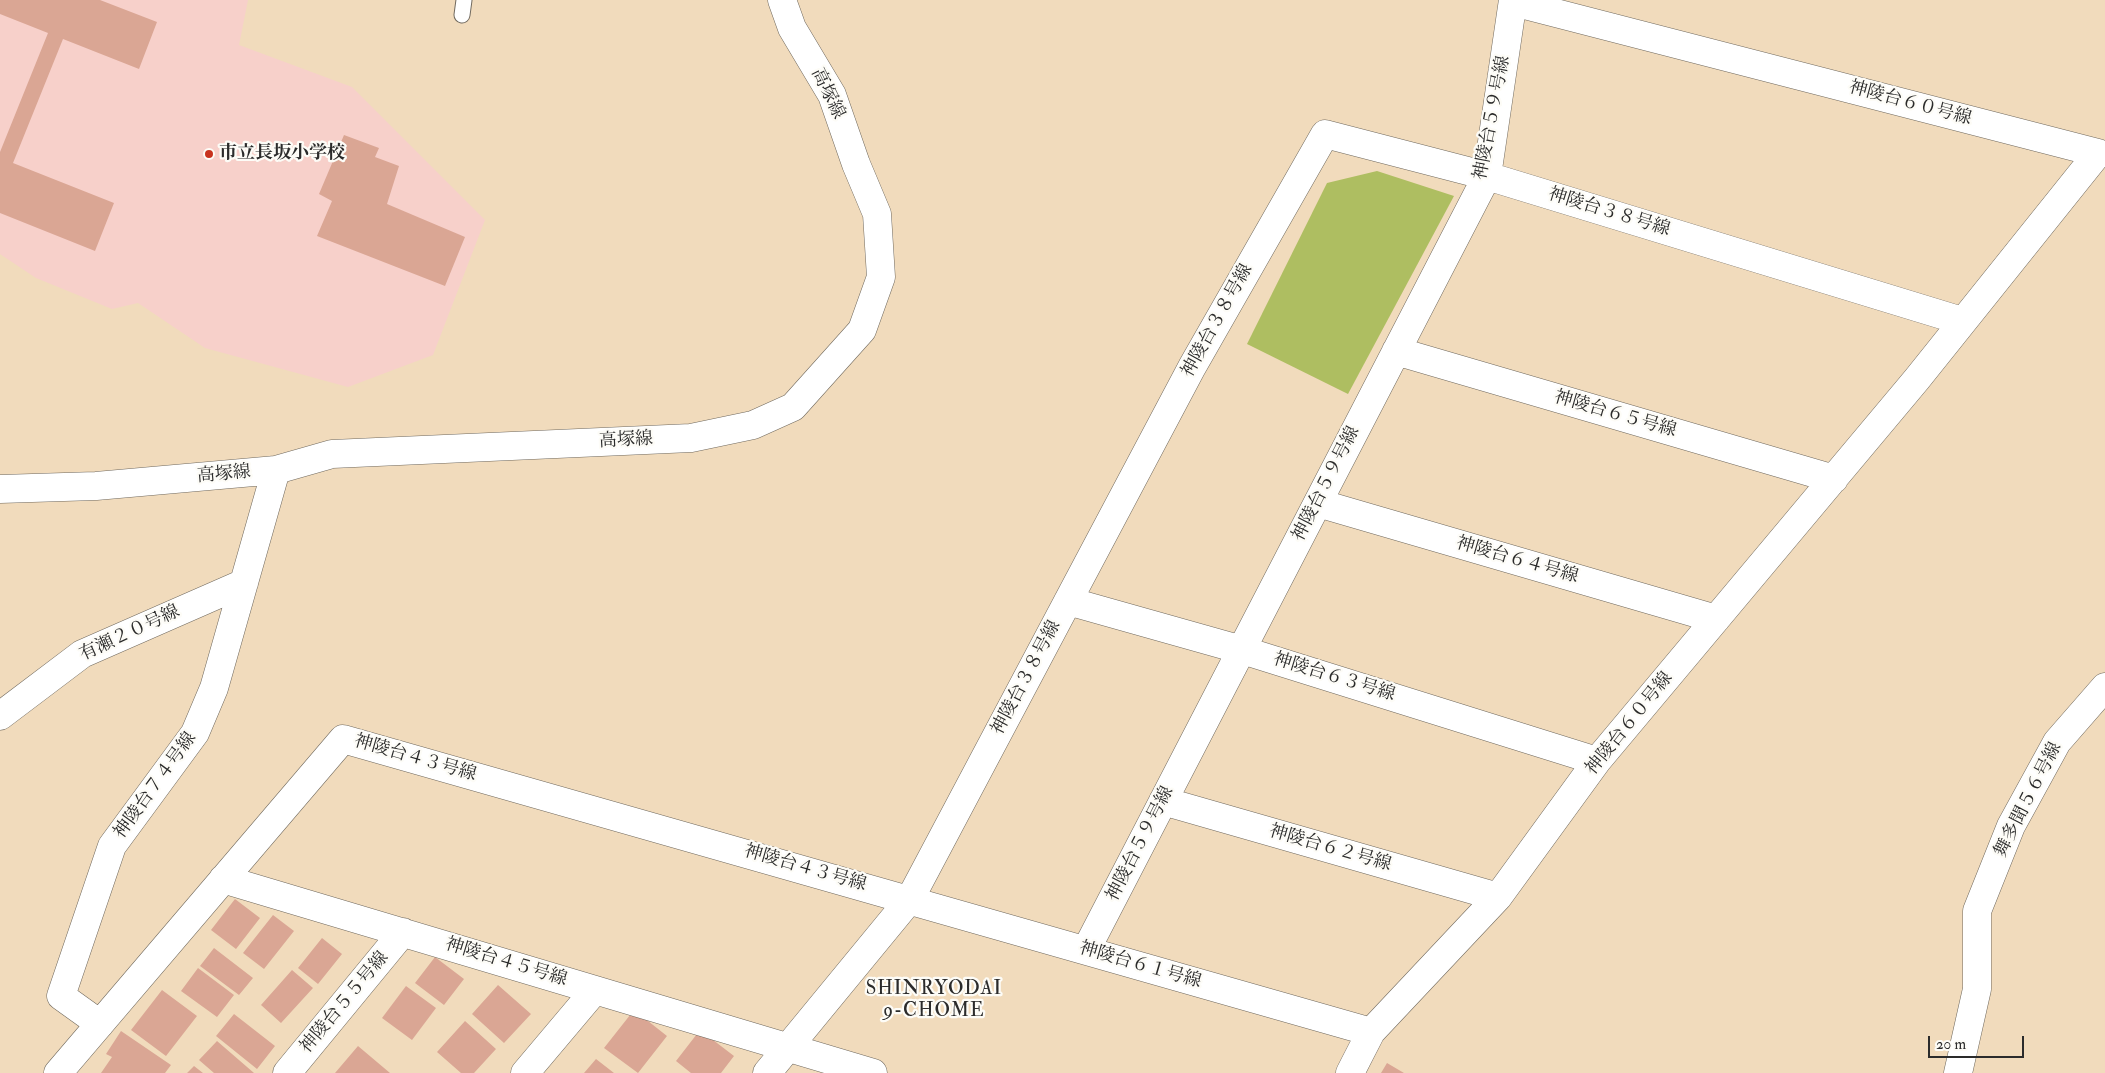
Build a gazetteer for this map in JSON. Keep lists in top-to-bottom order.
{
  "streets": {
    "street": [
      "高塚線",
      "神陵台６０号線",
      "神陵台５９号線",
      "神陵台３８号線",
      "神陵台６５号線",
      "神陵台６４号線",
      "有瀬２０号線",
      "神陵台６３号線",
      "神陵台４３号線",
      "神陵台７４号線",
      "舞多聞５６号線",
      "神陵台６２号線",
      "神陵台４５号線",
      "神陵台６１号線",
      "神陵台５５号線"
    ]
  },
  "crossings": [
    ["高塚線", "神陵台７４号線"],
    ["神陵台６０号線", "神陵台５９号線"],
    ["神陵台６０号線", "神陵台３８号線"],
    ["神陵台６０号線", "神陵台６５号線"],
    ["神陵台６０号線", "神陵台６４号線"],
    ["神陵台６０号線", "神陵台６３号線"],
    ["神陵台６０号線", "神陵台６２号線"],
    ["神陵台６０号線", "神陵台６１号線"],
    ["神陵台５９号線", "神陵台３８号線"],
    ["神陵台５９号線", "神陵台６５号線"],
    ["神陵台５９号線", "神陵台６４号線"],
    ["神陵台５９号線", "神陵台６３号線"],
    ["神陵台５９号線", "神陵台６２号線"],
    ["神陵台５９号線", "神陵台６１号線"],
    ["神陵台３８号線", "神陵台６３号線"],
    ["神陵台３８号線", "神陵台４３号線"],
    ["神陵台３８号線", "神陵台４５号線"],
    ["神陵台３８号線", "神陵台６１号線"],
    ["有瀬２０号線", "神陵台７４号線"],
    ["神陵台４３号線", "神陵台７４号線"],
    ["神陵台４３号線", "神陵台４５号線"],
    ["神陵台４３号線", "神陵台６１号線"],
    ["神陵台４５号線", "神陵台５５号線"]
  ],
  "districts": ["SHINRYODAI 9-CHOME"],
  "places": ["市立長坂小学校"],
  "scale_bar": "20 m"
}
